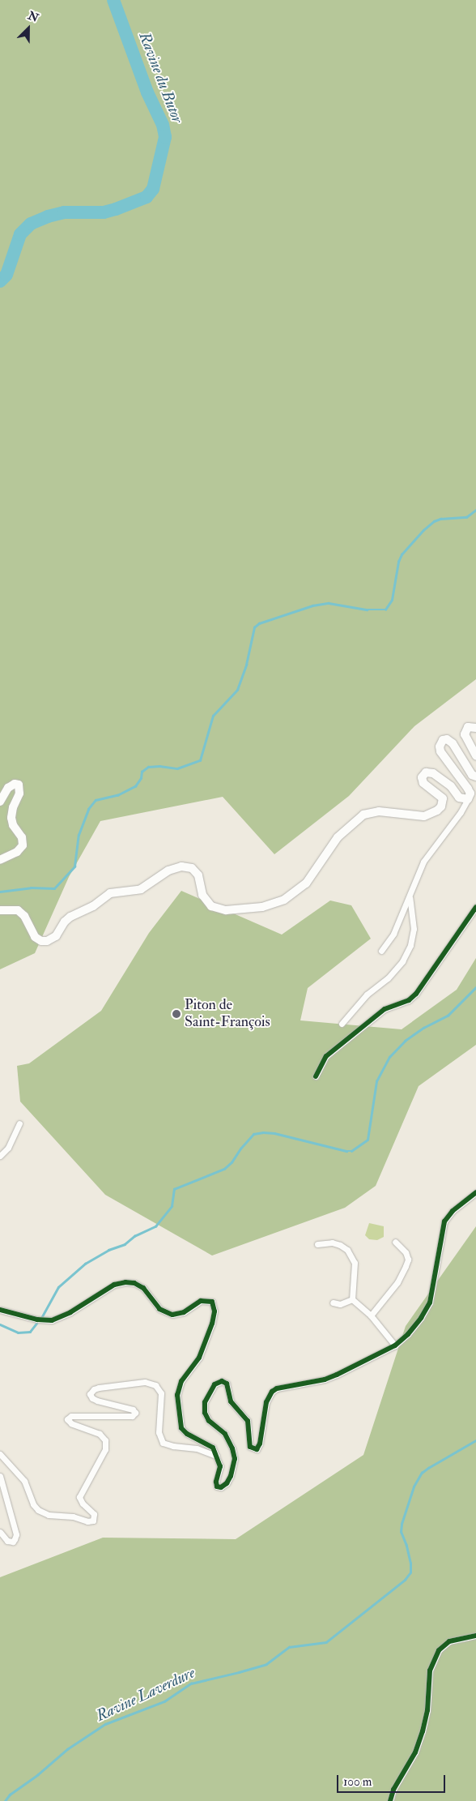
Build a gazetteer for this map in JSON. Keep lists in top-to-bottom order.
{
  "water": ["Ravine du Butor", "Ravine Laverdure"],
  "places": ["Piton de Saint-François"],
  "scale_bar": "100 m",
  "north": "top right"
}
